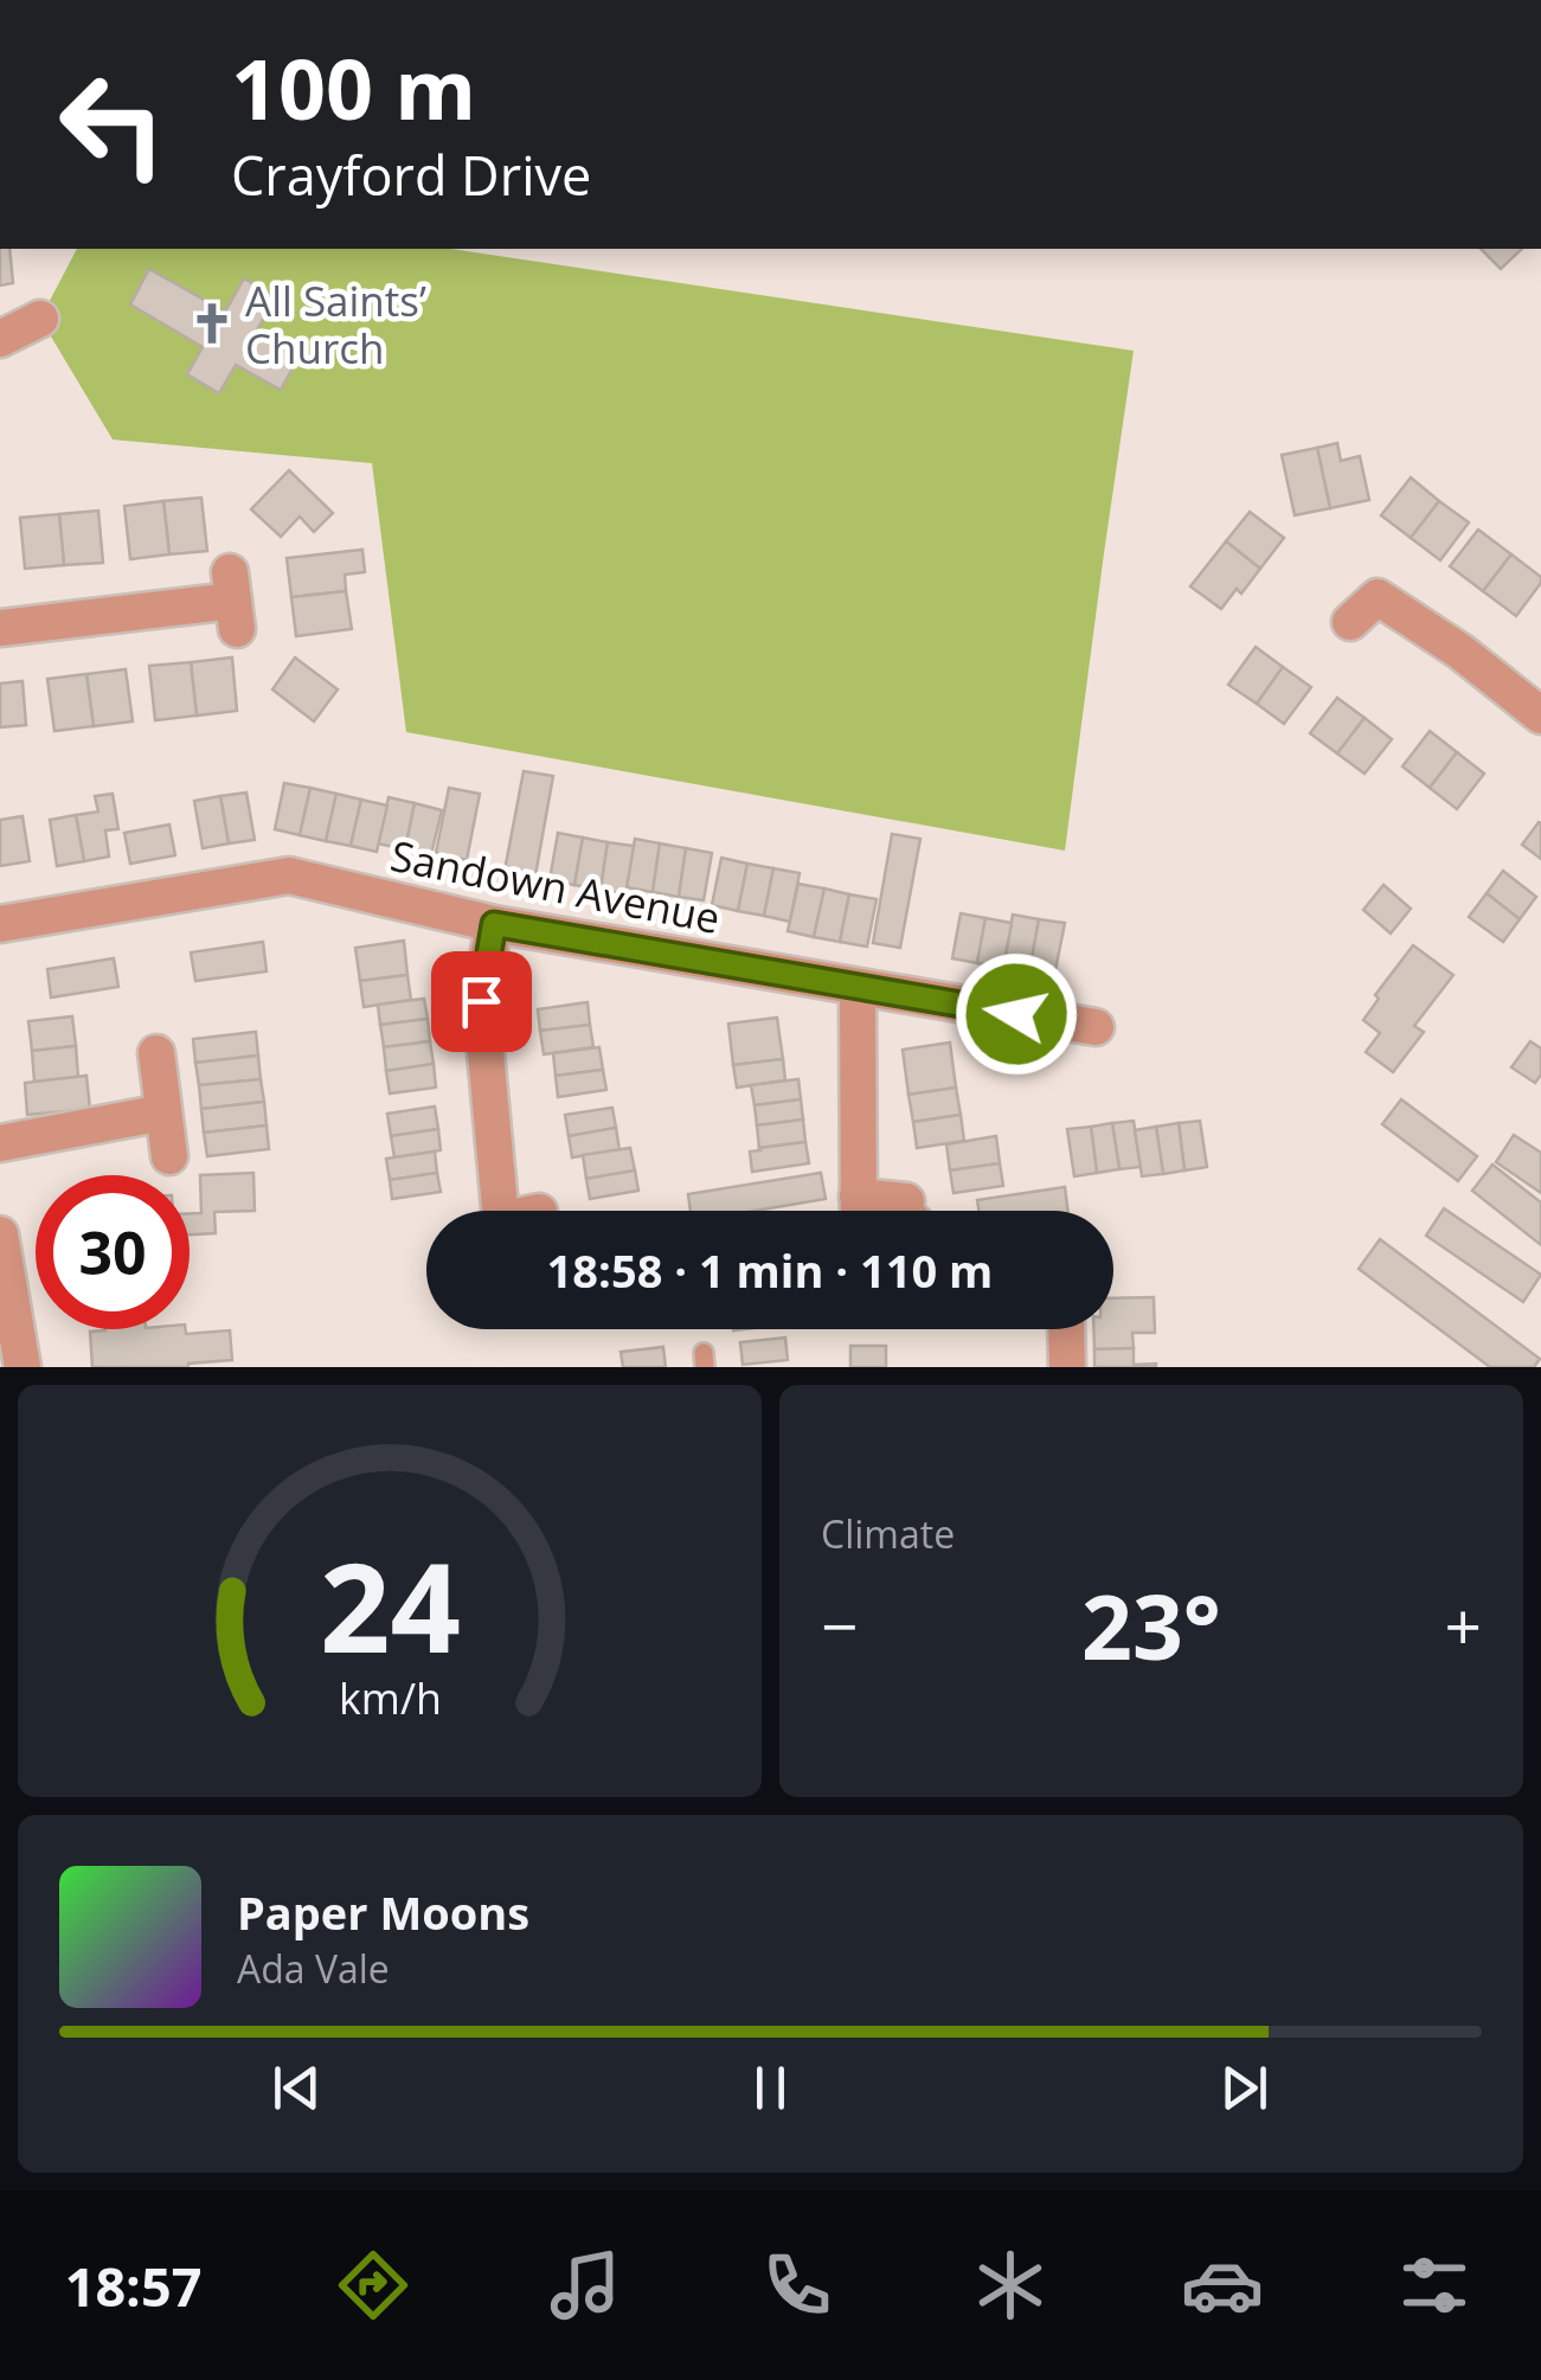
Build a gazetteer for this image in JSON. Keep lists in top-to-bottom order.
{
  "streets": {
    "street": ["Sandown Avenue"]
  },
  "places": {
    "church": ["All Saints’ Church"]
  },
  "page": {
    "turn": ["100 m", "Crayford Drive"],
    "limit": "30",
    "trip": "18:58 · 1 min · 110 m",
    "tile": "Climate",
    "heat": ["−", "23°", "+"],
    "song": ["Paper Moons", "Ada Vale"],
    "tabs": "18:57",
    "gauge": ["24", "km/h"]
  }
}
